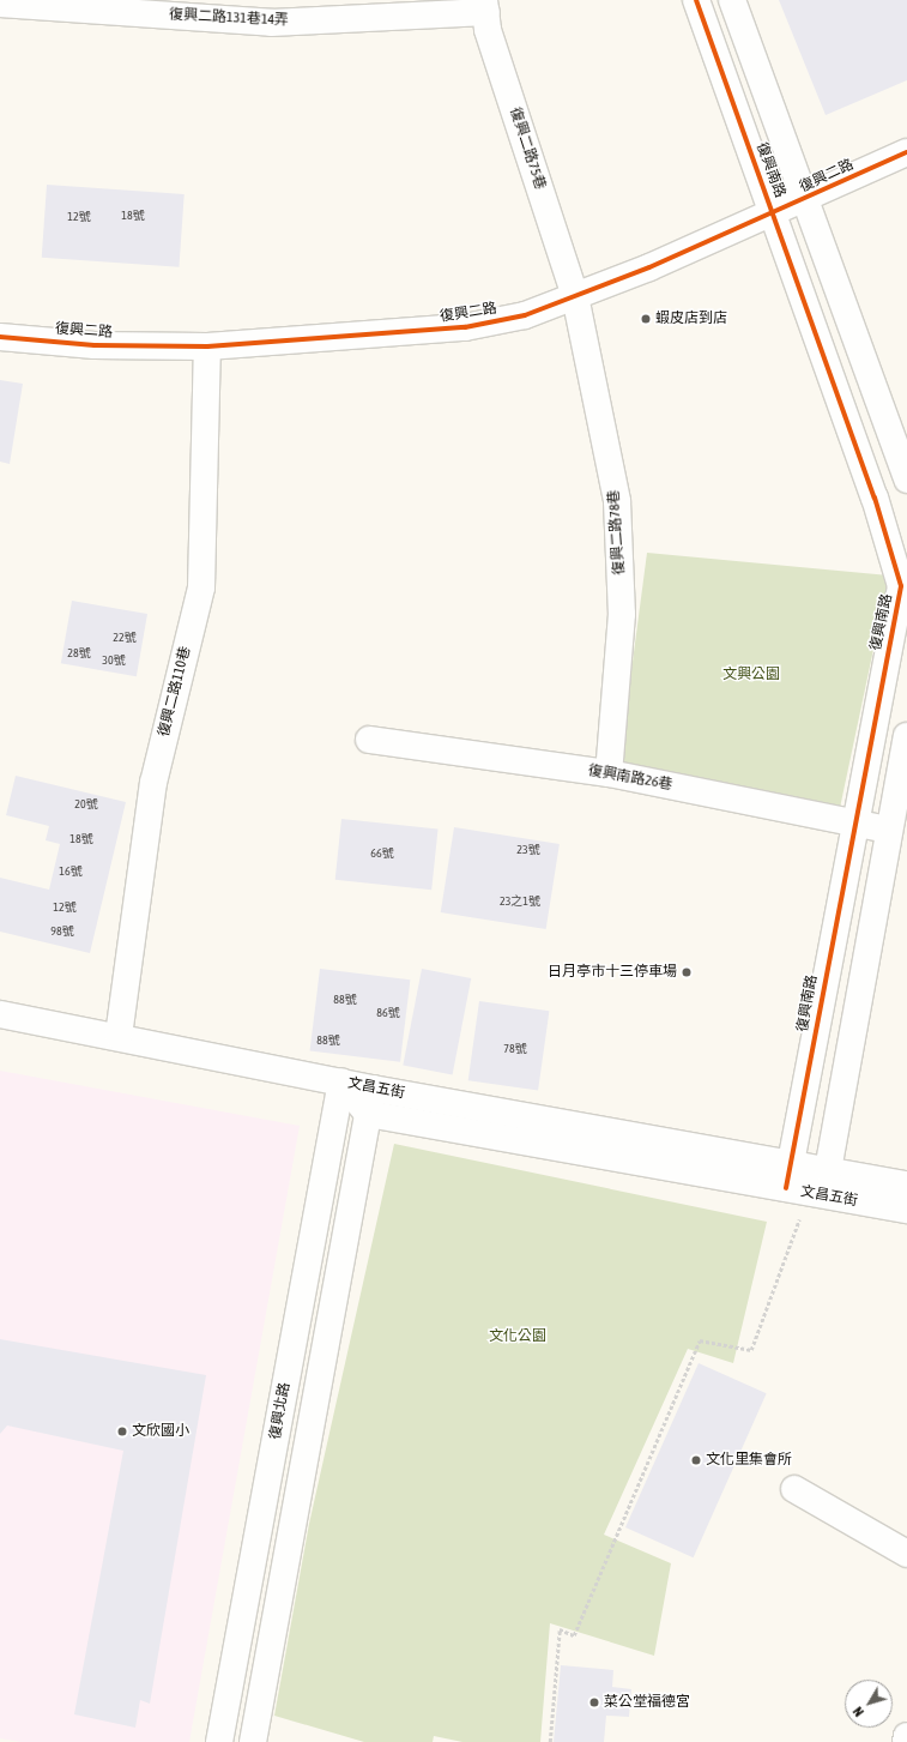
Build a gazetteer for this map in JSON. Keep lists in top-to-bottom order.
{
  "streets": {
    "street": [
      "復興二路131巷14弄",
      "復興二路75巷",
      "復興南路",
      "復興二路",
      "復興二路78巷",
      "復興二路110巷",
      "復興南路26巷",
      "文昌五街",
      "復興北路"
    ]
  },
  "crossings": [
    ["復興二路131巷14弄", "復興二路75巷"],
    ["復興二路75巷", "復興二路"],
    ["復興二路75巷", "復興二路78巷"],
    ["復興南路", "復興二路"],
    ["復興南路", "復興南路26巷"],
    ["復興南路", "文昌五街"],
    ["復興二路", "復興二路78巷"],
    ["復興二路", "復興二路110巷"],
    ["復興二路78巷", "復興南路26巷"],
    ["文昌五街", "復興北路"]
  ],
  "parks": ["文興公園", "文化公園"],
  "places": [
    "蝦皮店到店",
    "日月亭市十三停車場",
    "文欣國小",
    "文化里集會所",
    "菜公堂福德宮"
  ],
  "house_numbers": [
    "18號",
    "12號",
    "22號",
    "28號",
    "30號",
    "20號",
    "18號",
    "23號",
    "66號",
    "16號",
    "23之1號",
    "12號",
    "98號",
    "88號",
    "86號",
    "88號",
    "78號"
  ],
  "north": "bottom left"
}
